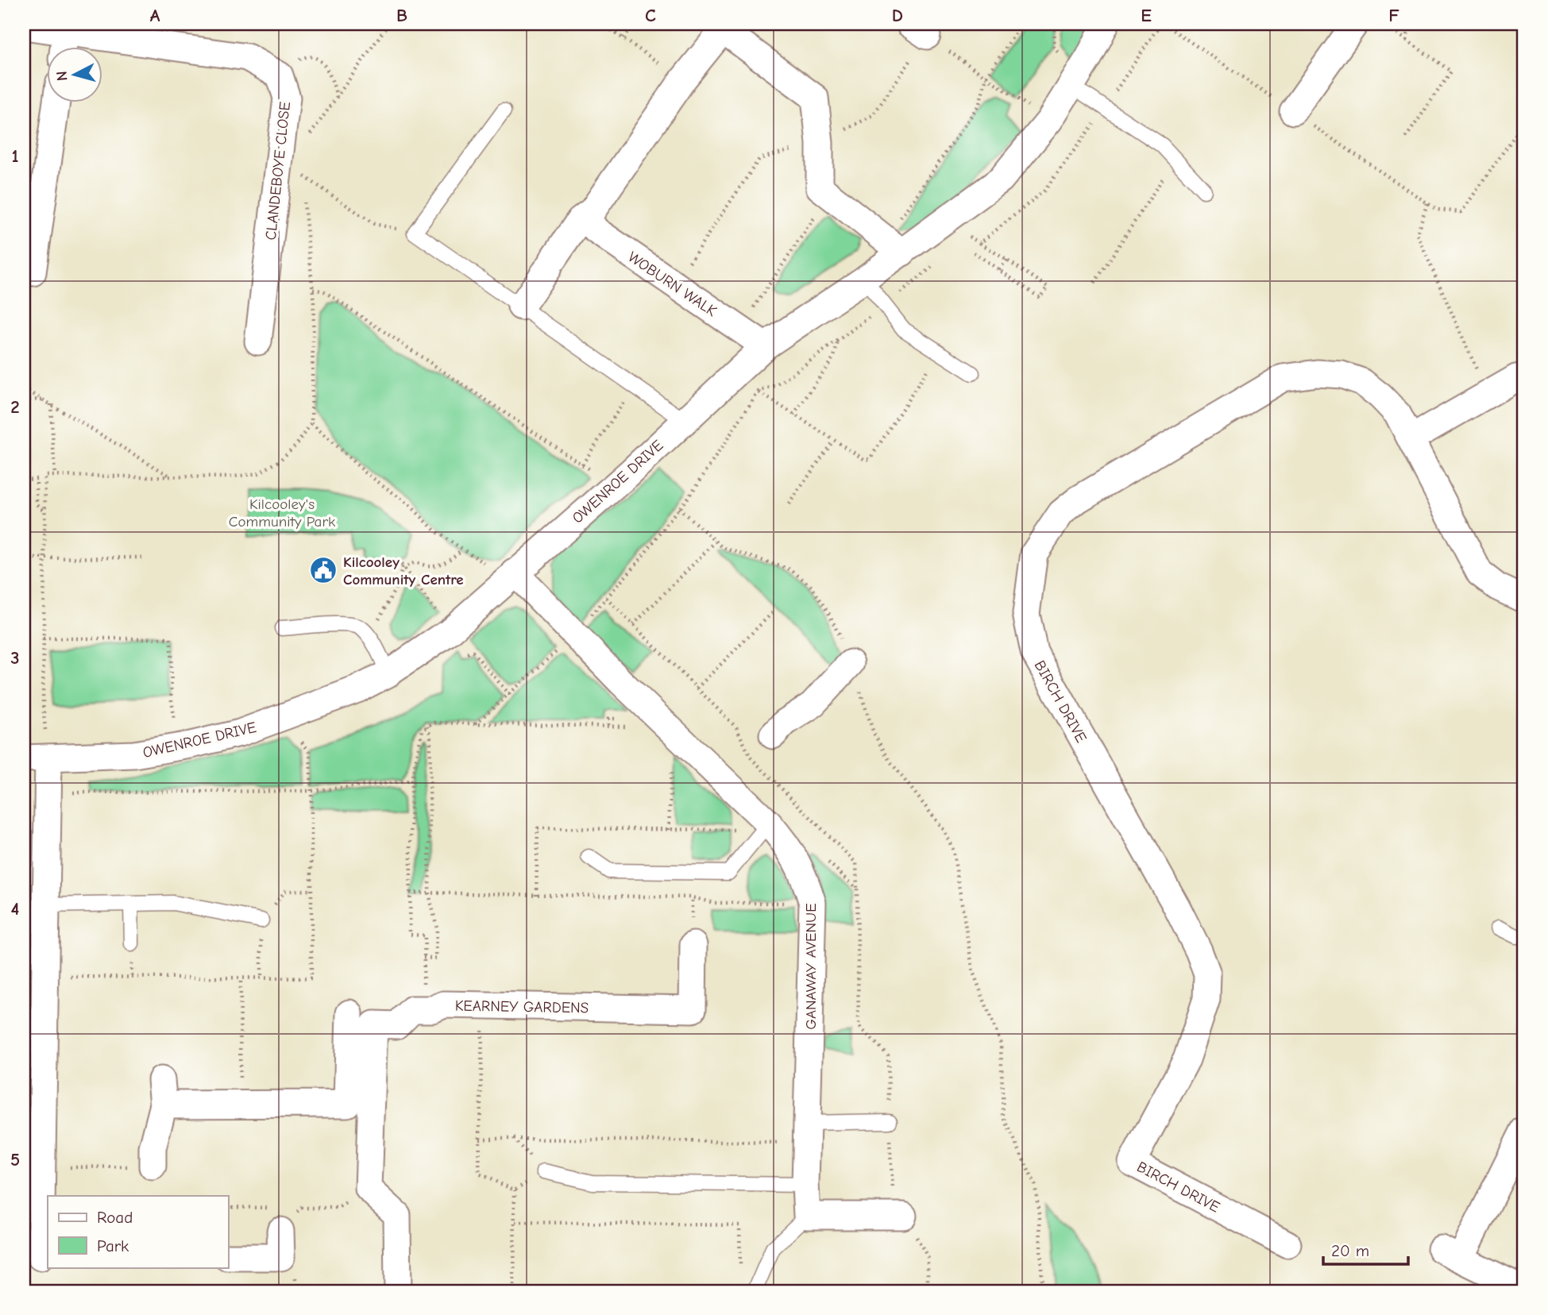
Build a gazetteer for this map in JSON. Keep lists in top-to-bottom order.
{
  "streets": {
    "street": [
      "CLANDEBOYE CLOSE",
      "WOBURN WALK",
      "OWENROE DRIVE",
      "BIRCH DRIVE",
      "GANAWAY AVENUE",
      "KEARNEY GARDENS"
    ]
  },
  "crossings": [
    ["WOBURN WALK", "OWENROE DRIVE"],
    ["OWENROE DRIVE", "GANAWAY AVENUE"]
  ],
  "parks": ["Kilcooley's Community Park"],
  "places": {
    "public building": ["Kilcooley Community Centre"]
  },
  "legend": ["Road", "Park"],
  "scale_bar": "20 m",
  "north": "left",
  "grid": {
    "columns": [
      "A",
      "B",
      "C",
      "D",
      "E",
      "F"
    ],
    "rows": [
      "1",
      "2",
      "3",
      "4",
      "5"
    ]
  }
}
